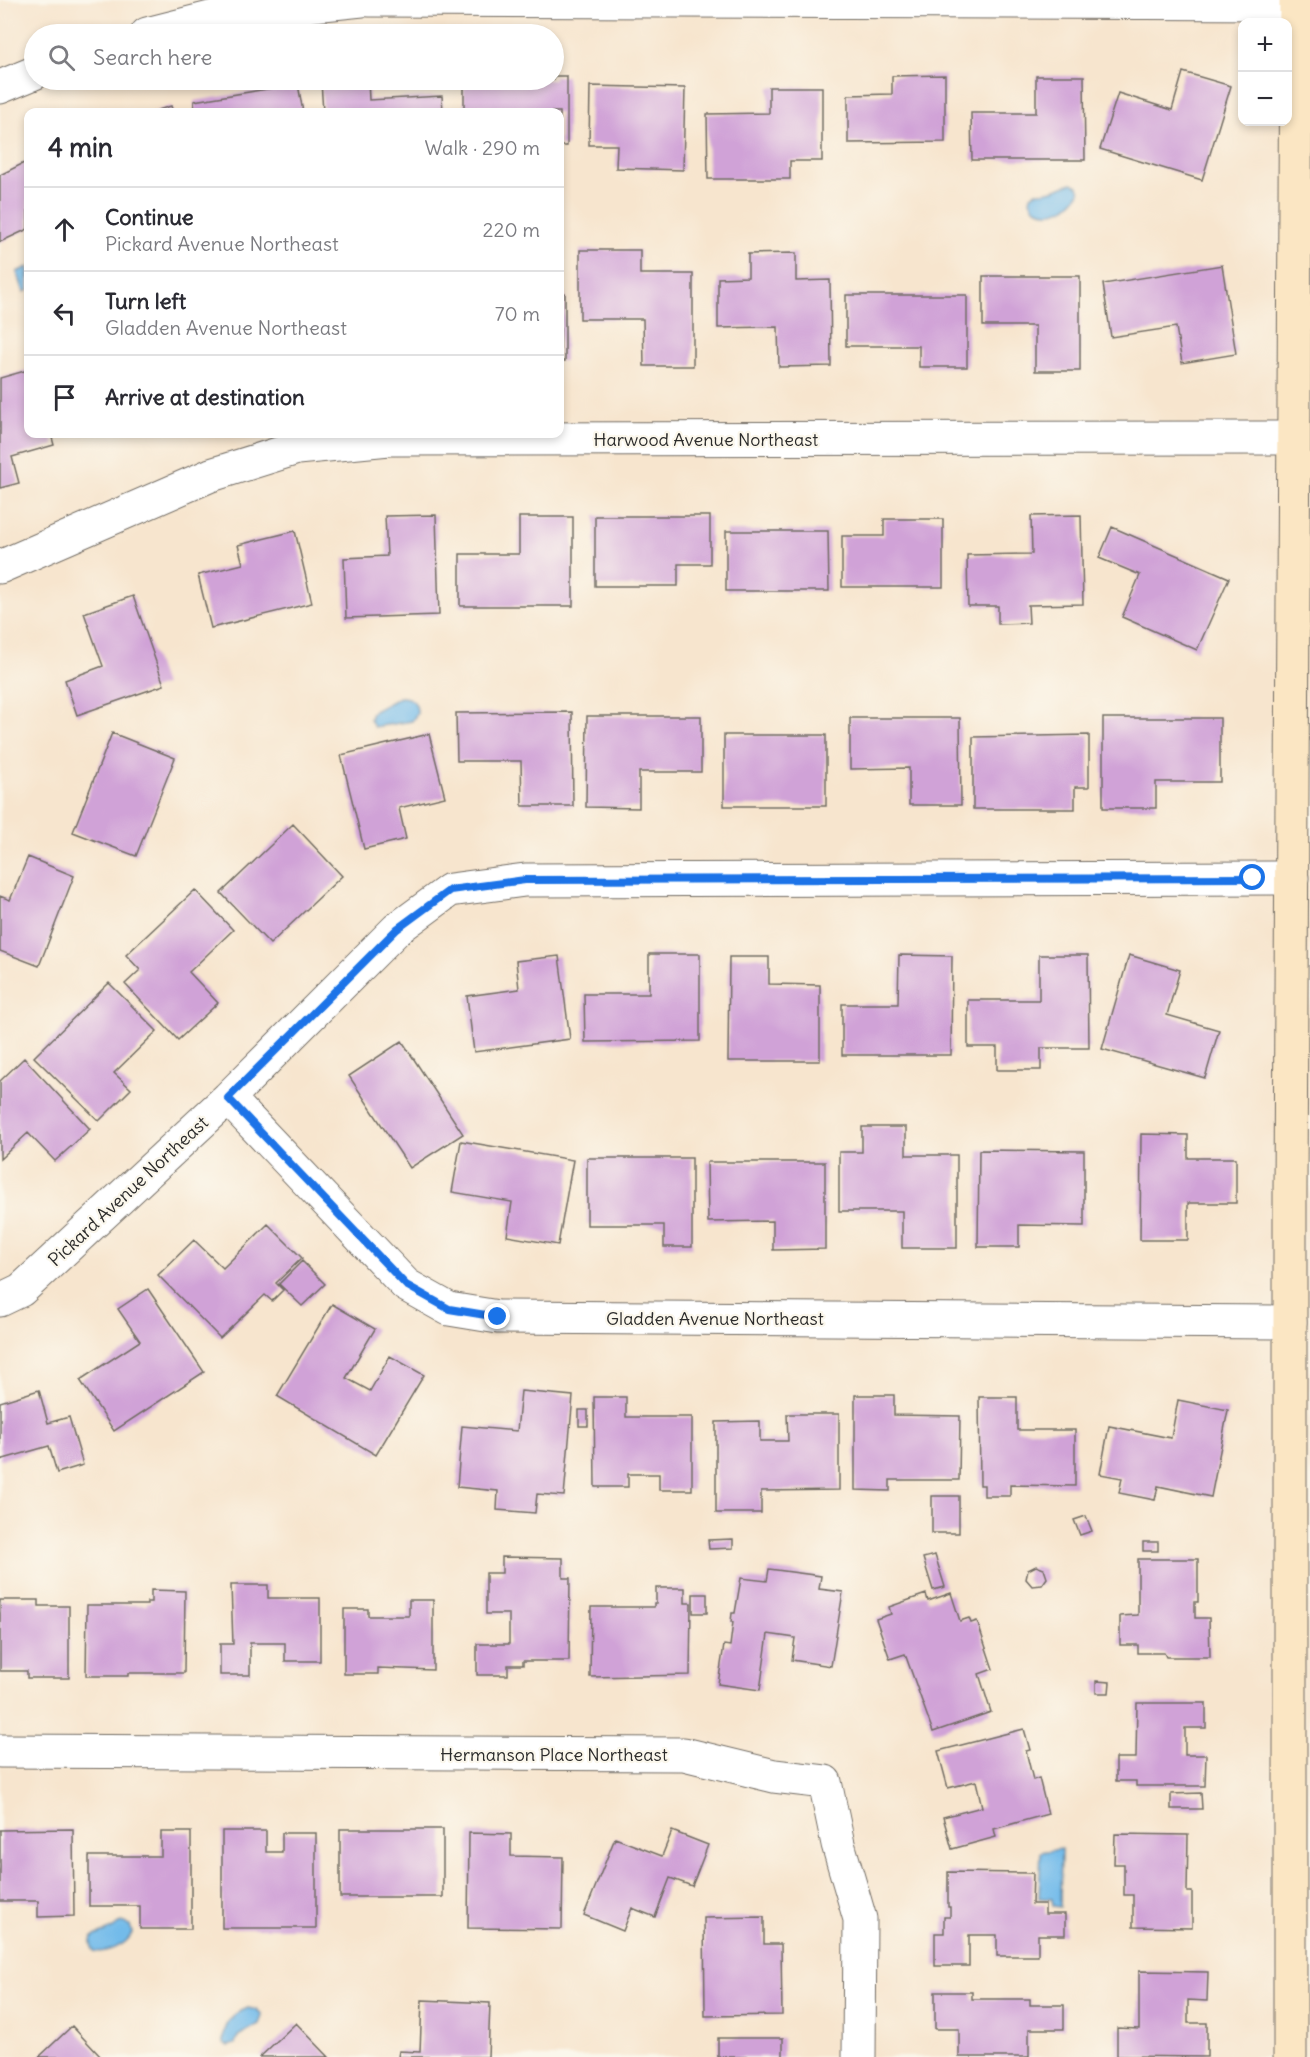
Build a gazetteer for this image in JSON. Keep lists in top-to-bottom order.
{
  "streets": {
    "street": [
      "Harwood Avenue Northeast",
      "Pickard Avenue Northeast",
      "Gladden Avenue Northeast",
      "Hermanson Place Northeast"
    ]
  },
  "crossings": [
    ["Pickard Avenue Northeast", "Gladden Avenue Northeast"]
  ],
  "page": {
    "map_buttons": ["+", "−"],
    "search": "Search here",
    "heading": ["4 min", "Walk · 290 m"],
    "list": [
      ["Continue", "Pickard Avenue Northeast", "220 m"],
      ["Turn left", "Gladden Avenue Northeast", "70 m"],
      "Arrive at destination"
    ]
  }
}
